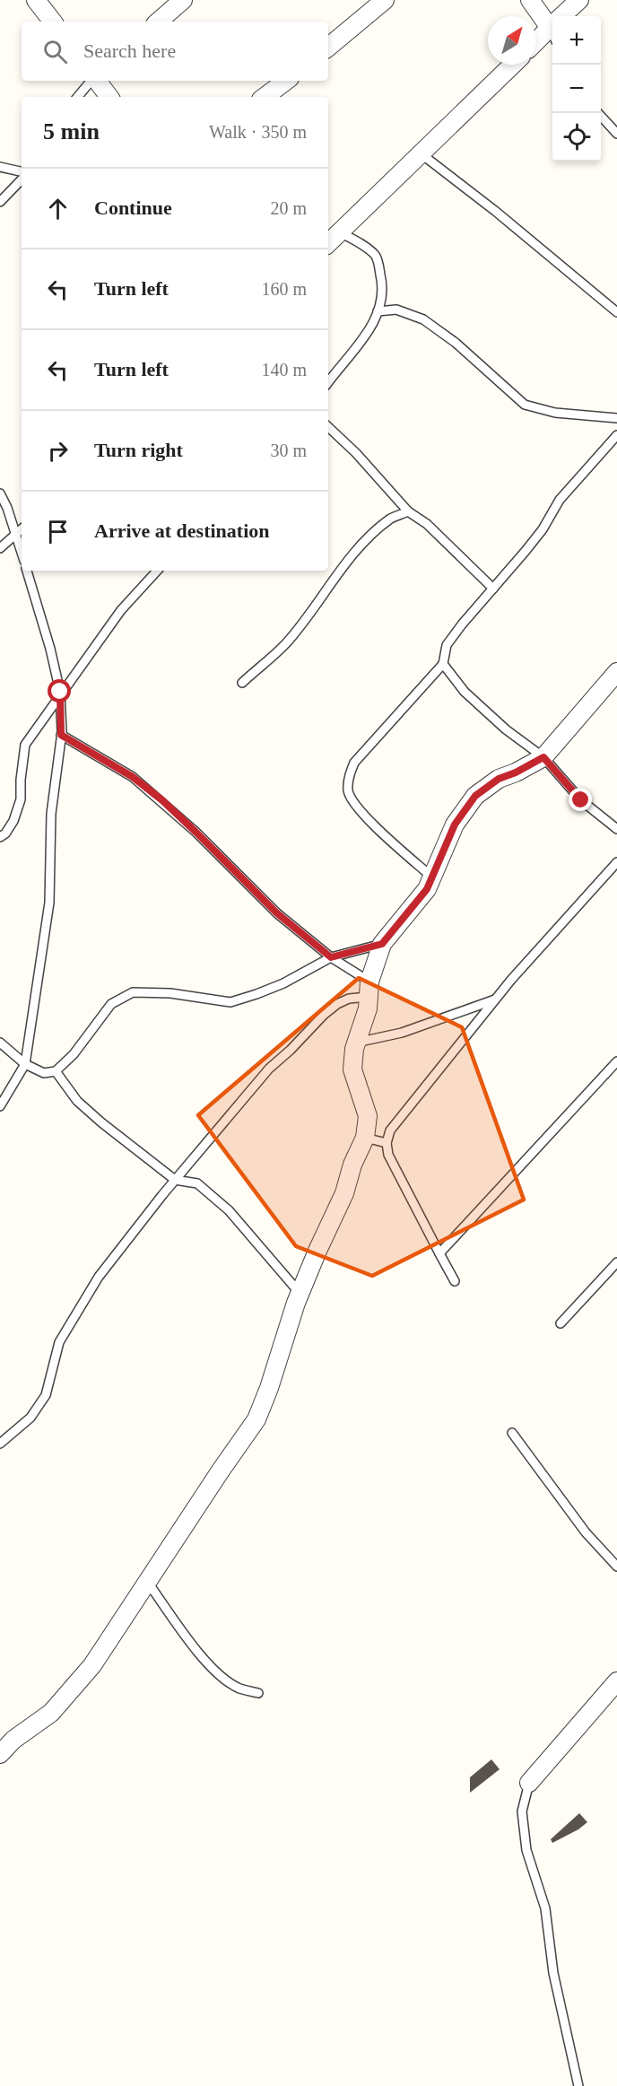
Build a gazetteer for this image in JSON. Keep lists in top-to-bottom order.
{
  "north": "top right",
  "page": {
    "map_buttons": ["+", "−"],
    "search": "Search here",
    "heading": ["5 min", "Walk · 350 m"],
    "list": [
      ["Continue", "20 m"],
      ["Turn left", "160 m"],
      ["Turn left", "140 m"],
      ["Turn right", "30 m"],
      "Arrive at destination"
    ]
  }
}
